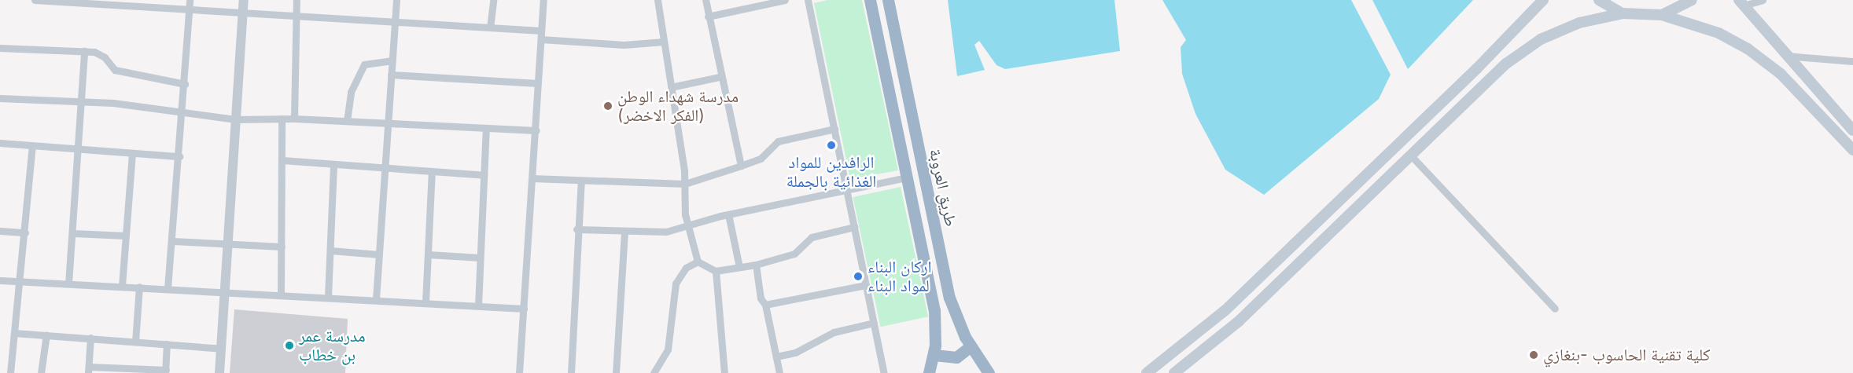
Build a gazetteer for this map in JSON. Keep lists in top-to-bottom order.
{
  "streets": {
    "highway": ["طريق العروبة"]
  },
  "places": [
    "مدرسة شهداء الوطن (الفكر الاخضر)",
    "الرافدين للمواد الغذائية بالجملة",
    "اركان البناء لمواد البناء",
    "مدرسة عمر بن خطاب",
    "كلية تقنية الحاسوب -بنغازي"
  ]
}
